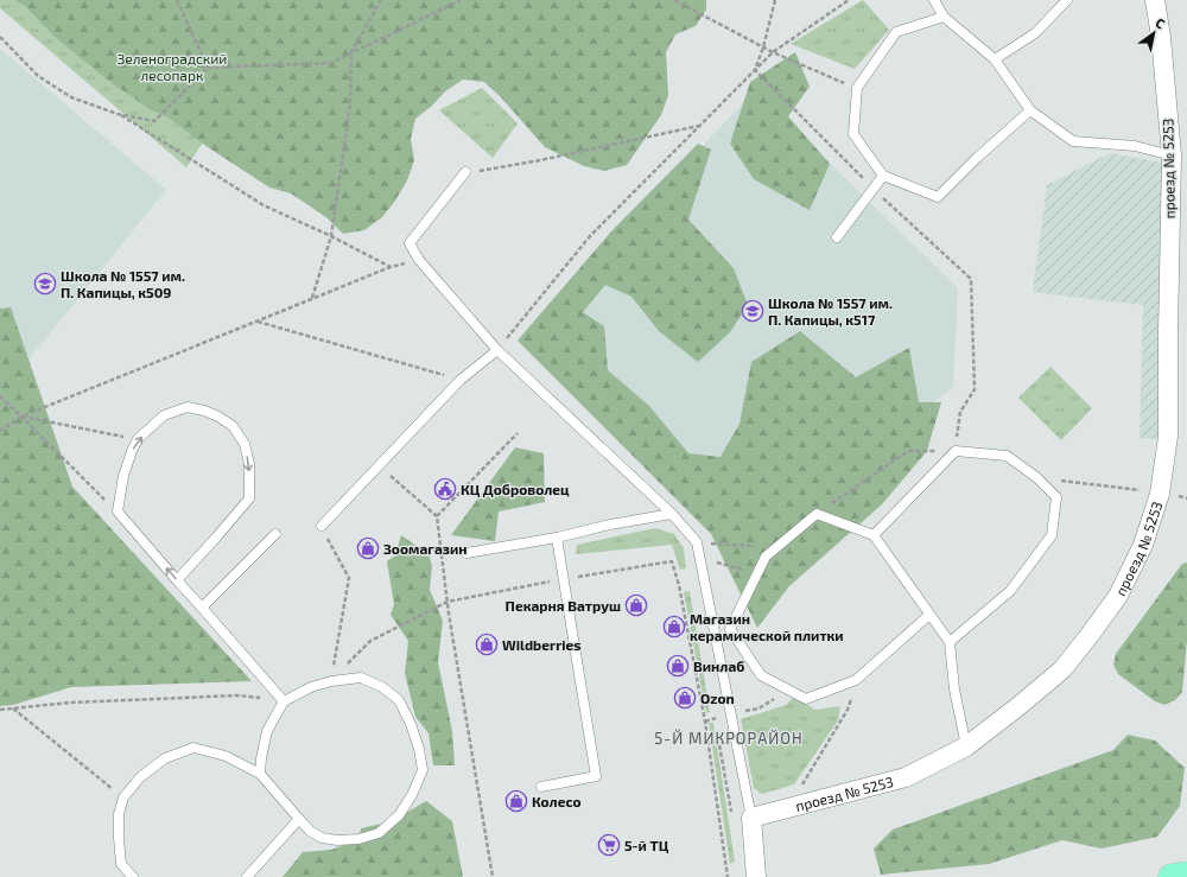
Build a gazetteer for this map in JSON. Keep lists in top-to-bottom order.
{
  "streets": {
    "street": ["проезд № 5253"]
  },
  "districts": ["5-Й МИКРОРАЙОН"],
  "parks": ["Зеленоградский лесопарк"],
  "places": {
    "school or university": ["Школа № 1557 им. П. Капицы, к509", "Школа № 1557 им. П. Капицы, к517"],
    "public building": ["КЦ Доброволец"],
    "shop": [
      "Зоомагазин",
      "Пекарня Ватруш",
      "Магазин керамической плитки",
      "Wildberries",
      "Винлаб",
      "Ozon",
      "Колесо"
    ],
    "supermarket": ["5-й ТЦ"]
  },
  "north": "top right"
}
